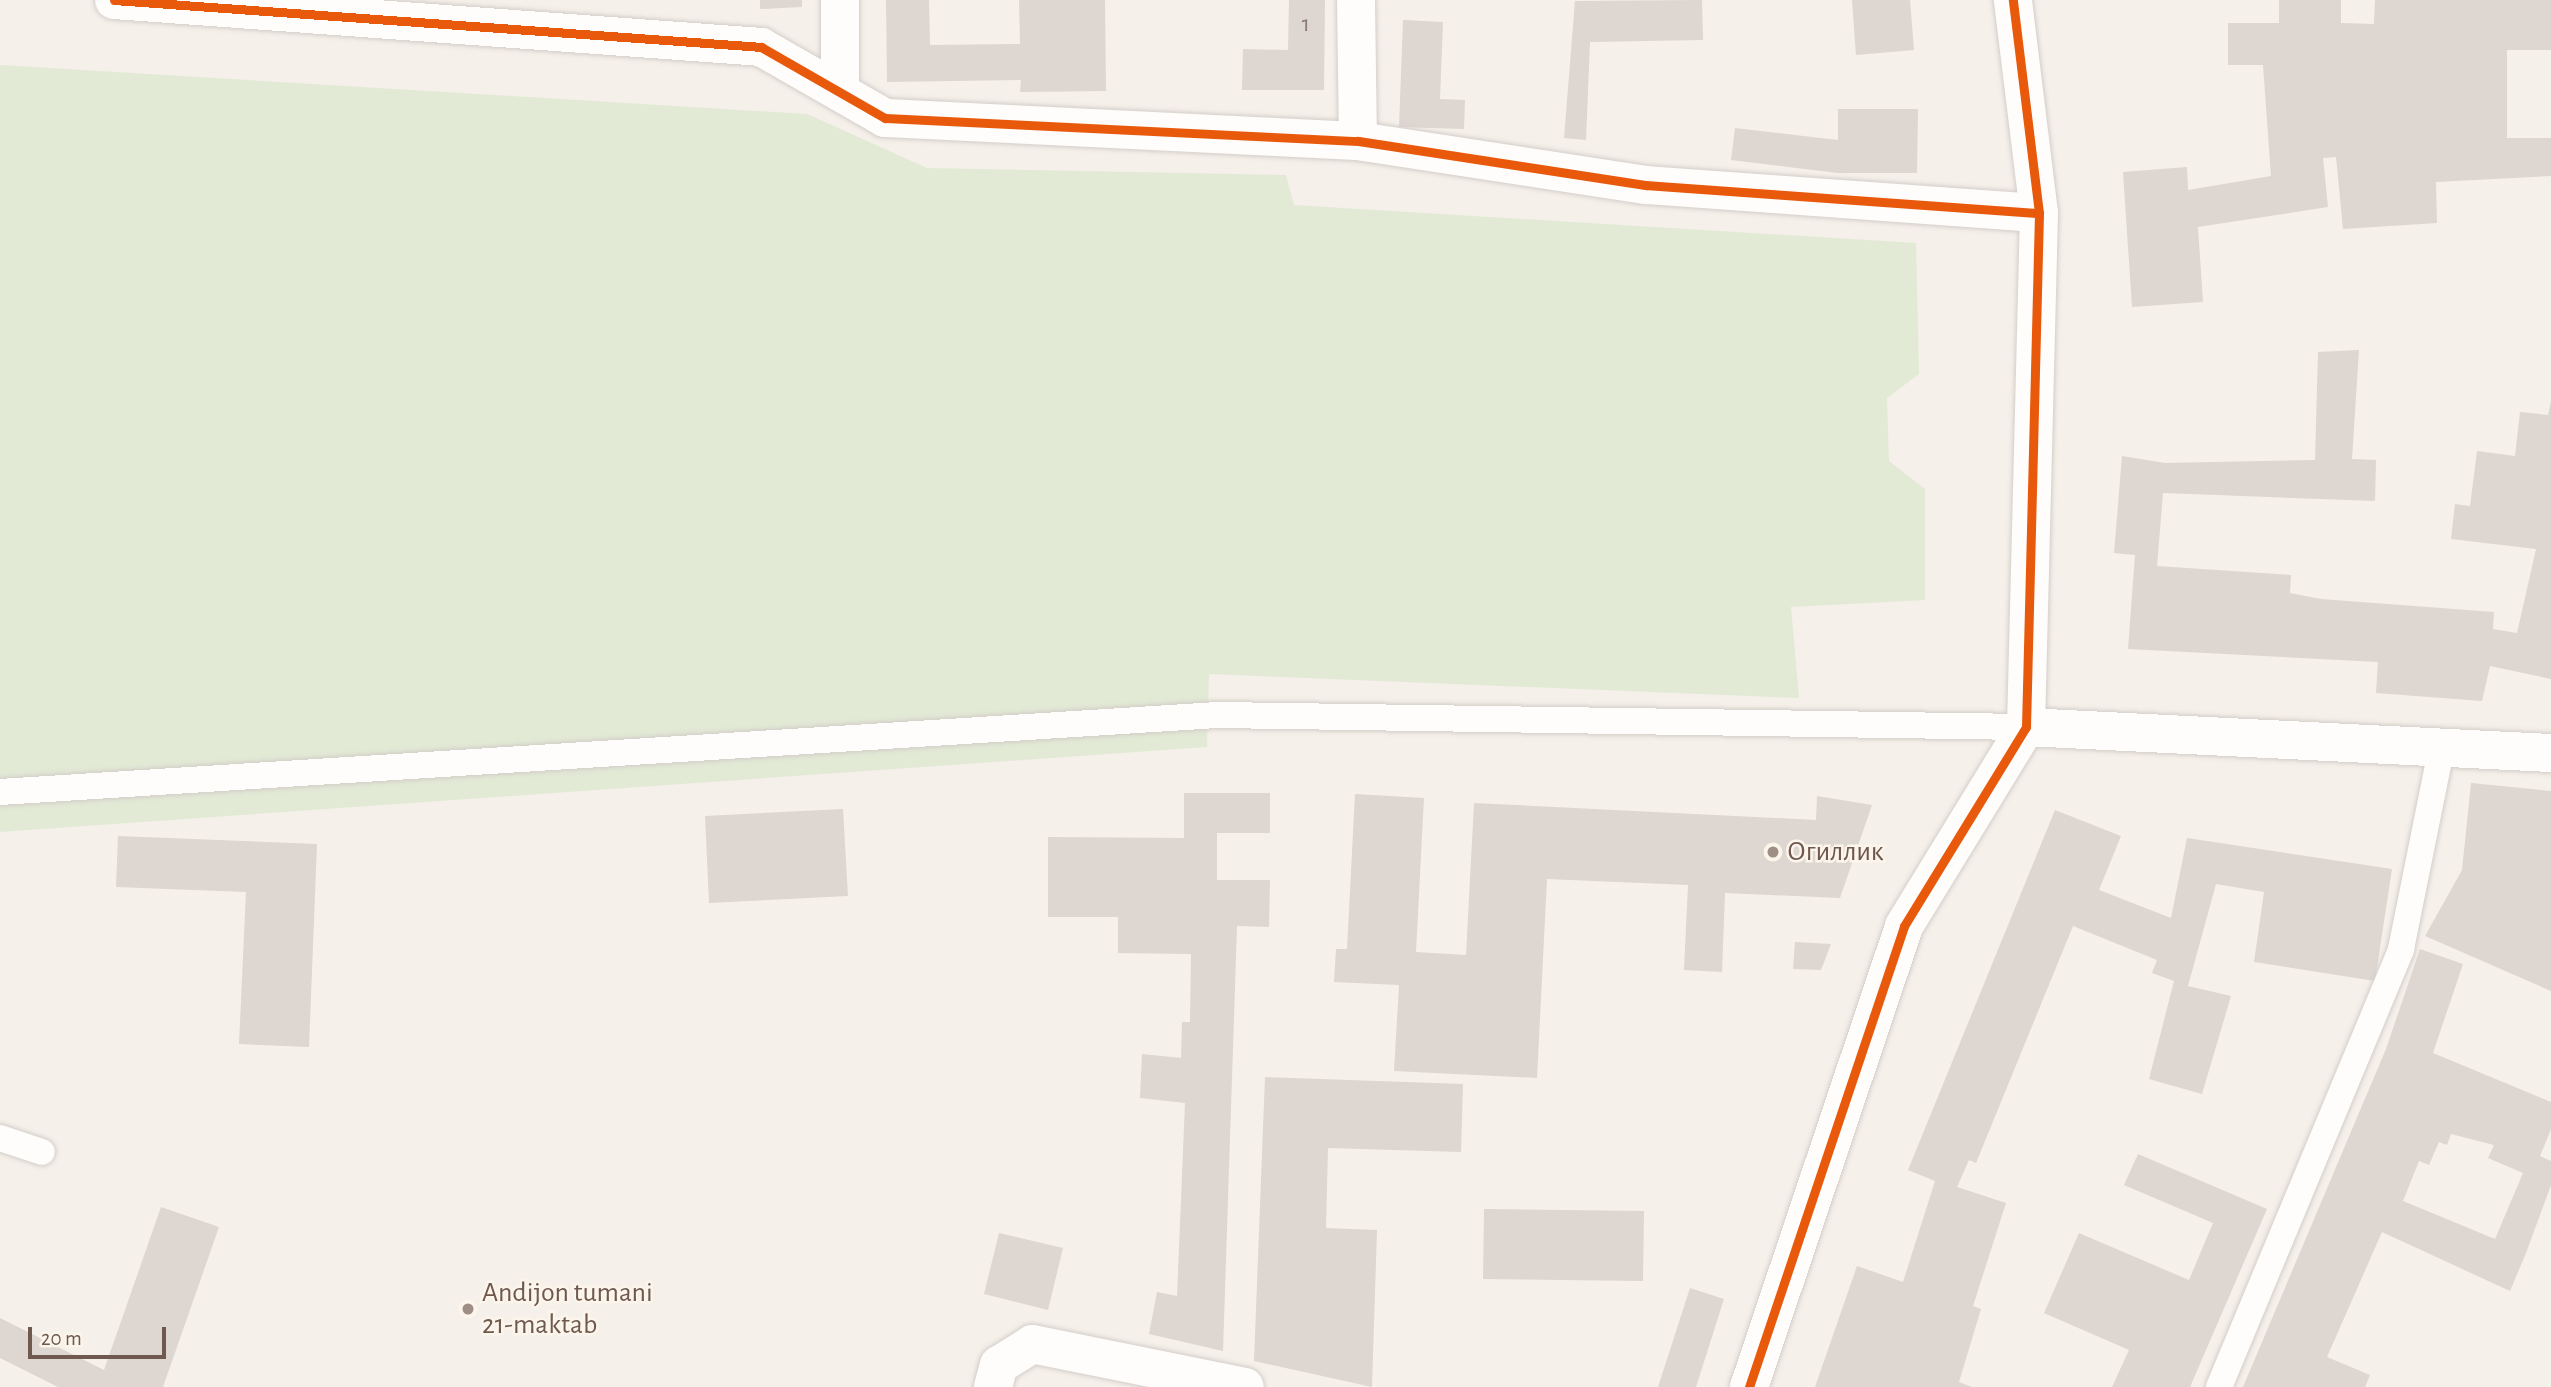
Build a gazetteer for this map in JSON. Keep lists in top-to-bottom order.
{
  "places": ["Огиллик", "Andijon tumani 21-maktab"],
  "house_numbers": ["1"],
  "scale_bar": "20 m"
}
